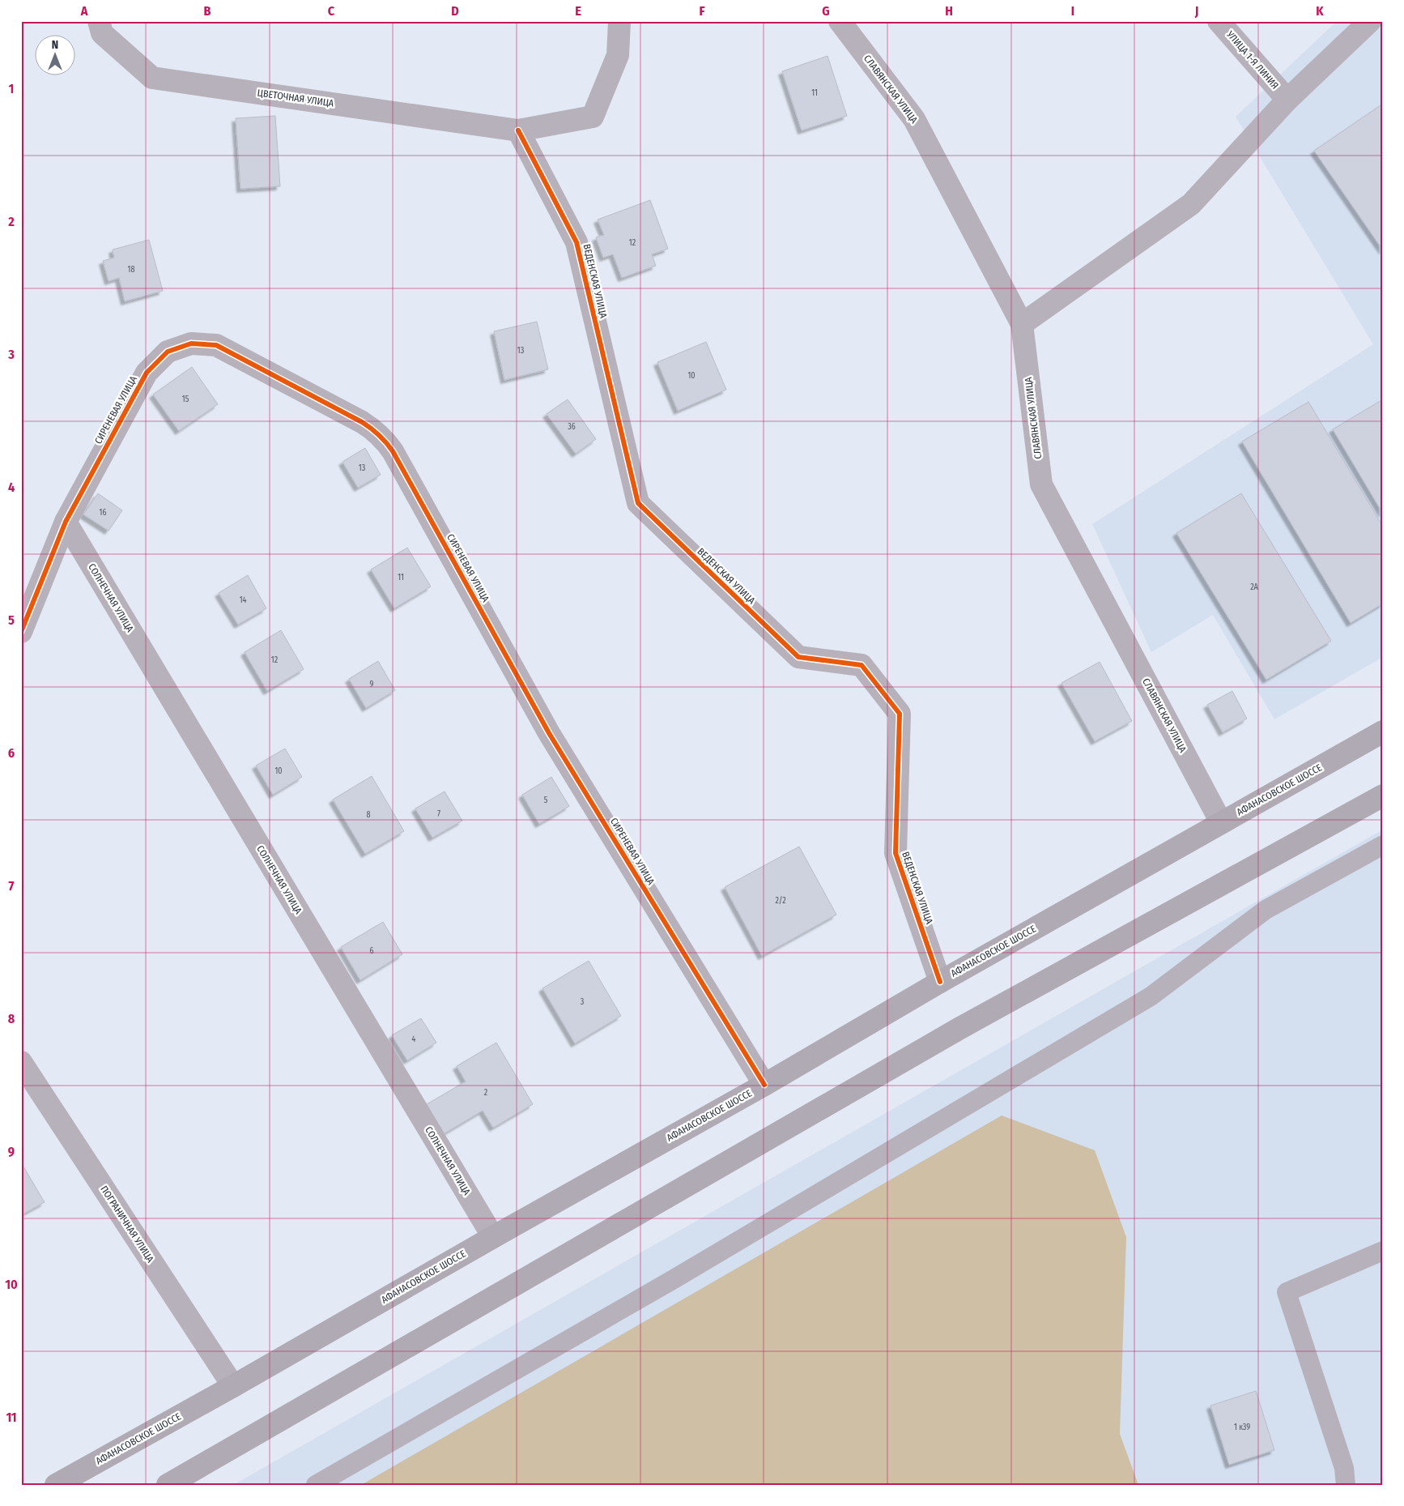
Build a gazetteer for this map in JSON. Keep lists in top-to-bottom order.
{
  "streets": {
    "main road": ["АФАНАСОВСКОЕ ШОССЕ"],
    "street": [
      "УЛИЦА 1-Я ЛИНИЯ",
      "СЛАВЯНСКАЯ УЛИЦА",
      "ЦВЕТОЧНАЯ УЛИЦА",
      "ВЕДЕНСКАЯ УЛИЦА",
      "СИРЕНЕВАЯ УЛИЦА",
      "СОЛНЕЧНАЯ УЛИЦА",
      "ПОГРАНИЧНАЯ УЛИЦА"
    ]
  },
  "crossings": [
    ["СЛАВЯНСКАЯ УЛИЦА", "АФАНАСОВСКОЕ ШОССЕ"],
    ["ЦВЕТОЧНАЯ УЛИЦА", "ВЕДЕНСКАЯ УЛИЦА"],
    ["ВЕДЕНСКАЯ УЛИЦА", "АФАНАСОВСКОЕ ШОССЕ"],
    ["СИРЕНЕВАЯ УЛИЦА", "СОЛНЕЧНАЯ УЛИЦА"],
    ["СИРЕНЕВАЯ УЛИЦА", "АФАНАСОВСКОЕ ШОССЕ"],
    ["СОЛНЕЧНАЯ УЛИЦА", "АФАНАСОВСКОЕ ШОССЕ"],
    ["АФАНАСОВСКОЕ ШОССЕ", "ПОГРАНИЧНАЯ УЛИЦА"]
  ],
  "house_numbers": [
    "11",
    "12",
    "18",
    "13",
    "10",
    "15",
    "36",
    "13",
    "16",
    "11",
    "2А",
    "14",
    "12",
    "9",
    "10",
    "5",
    "7",
    "8",
    "2/2",
    "6",
    "3",
    "4",
    "2",
    "1 к39"
  ],
  "north": "top",
  "grid": {
    "columns": [
      "A",
      "B",
      "C",
      "D",
      "E",
      "F",
      "G",
      "H",
      "I",
      "J",
      "K"
    ],
    "rows": [
      "1",
      "2",
      "3",
      "4",
      "5",
      "6",
      "7",
      "8",
      "9",
      "10",
      "11"
    ]
  }
}
